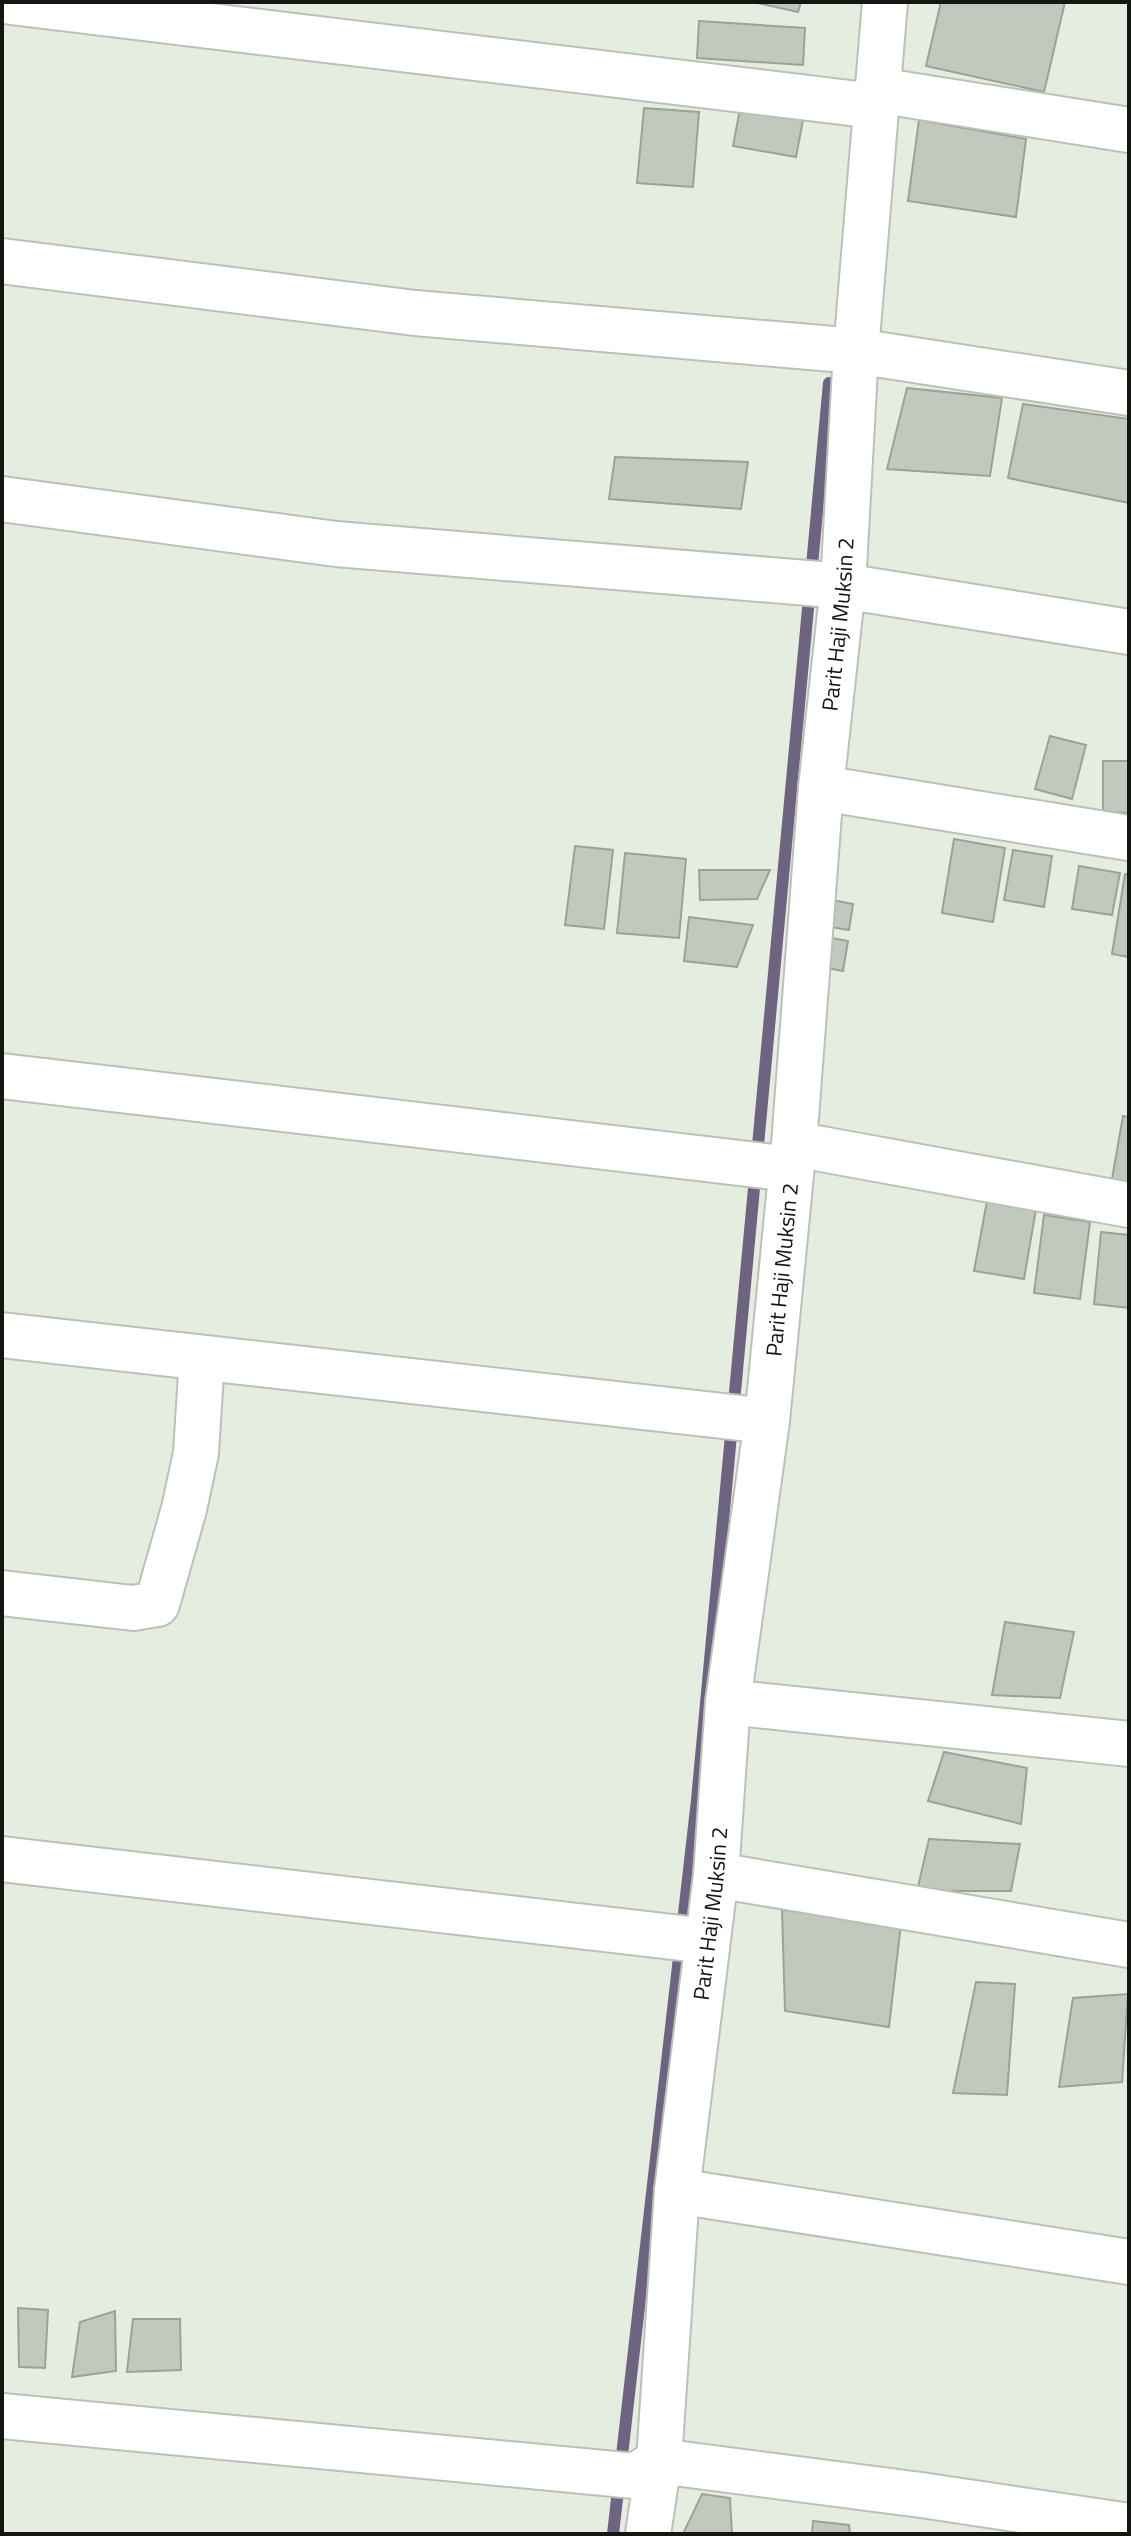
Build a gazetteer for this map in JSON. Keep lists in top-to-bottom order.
{
  "streets": {
    "street": ["Parit Haji Muksin 2"]
  }
}
